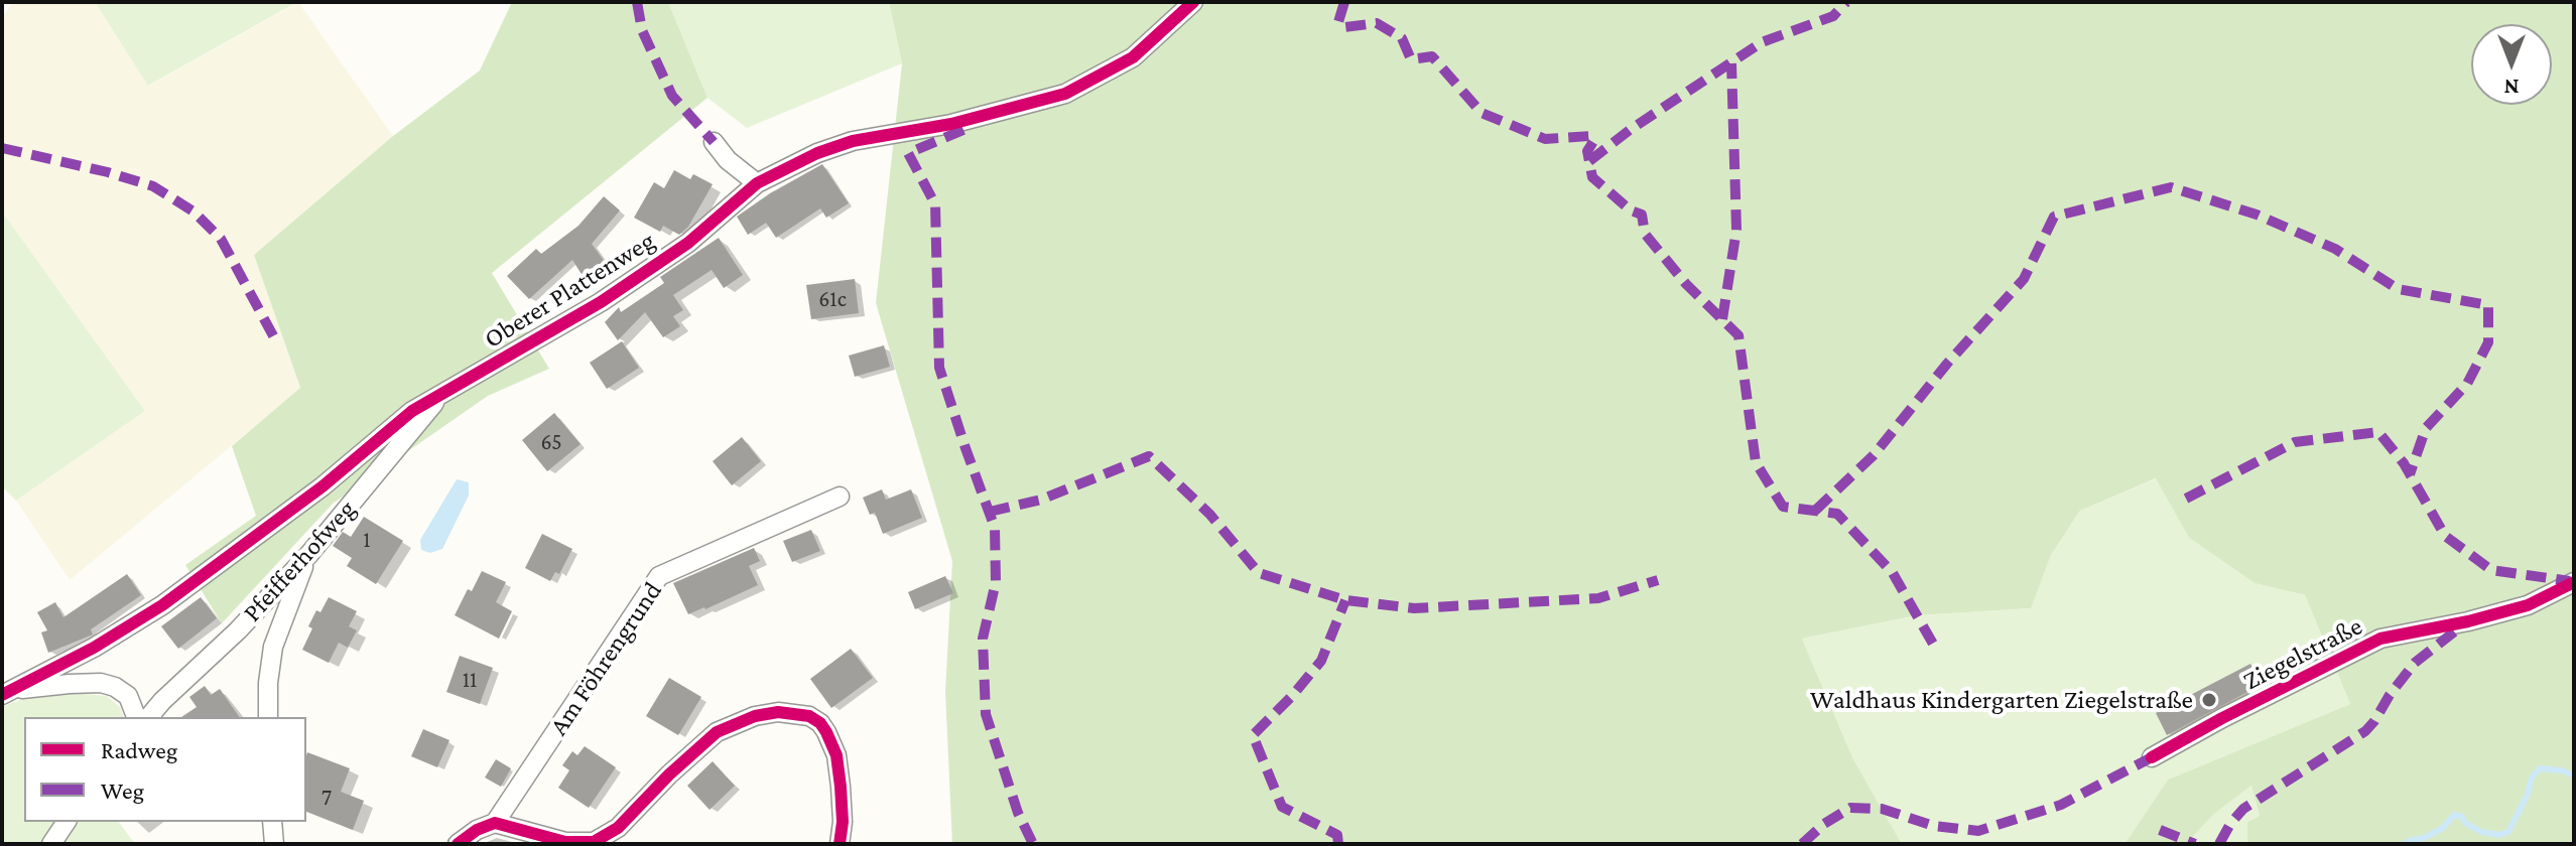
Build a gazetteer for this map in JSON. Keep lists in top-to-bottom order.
{
  "streets": {
    "street": [
      "Oberer Plattenweg",
      "Pfeifferhofweg",
      "Ziegelstraße",
      "Am Föhrengrund"
    ]
  },
  "crossings": [
    ["Oberer Plattenweg", "Pfeifferhofweg"]
  ],
  "places": ["Waldhaus Kindergarten Ziegelstraße"],
  "house_numbers": [
    "61c",
    "65",
    "1",
    "11",
    "7"
  ],
  "legend": ["Radweg", "Weg"],
  "north": "bottom"
}
